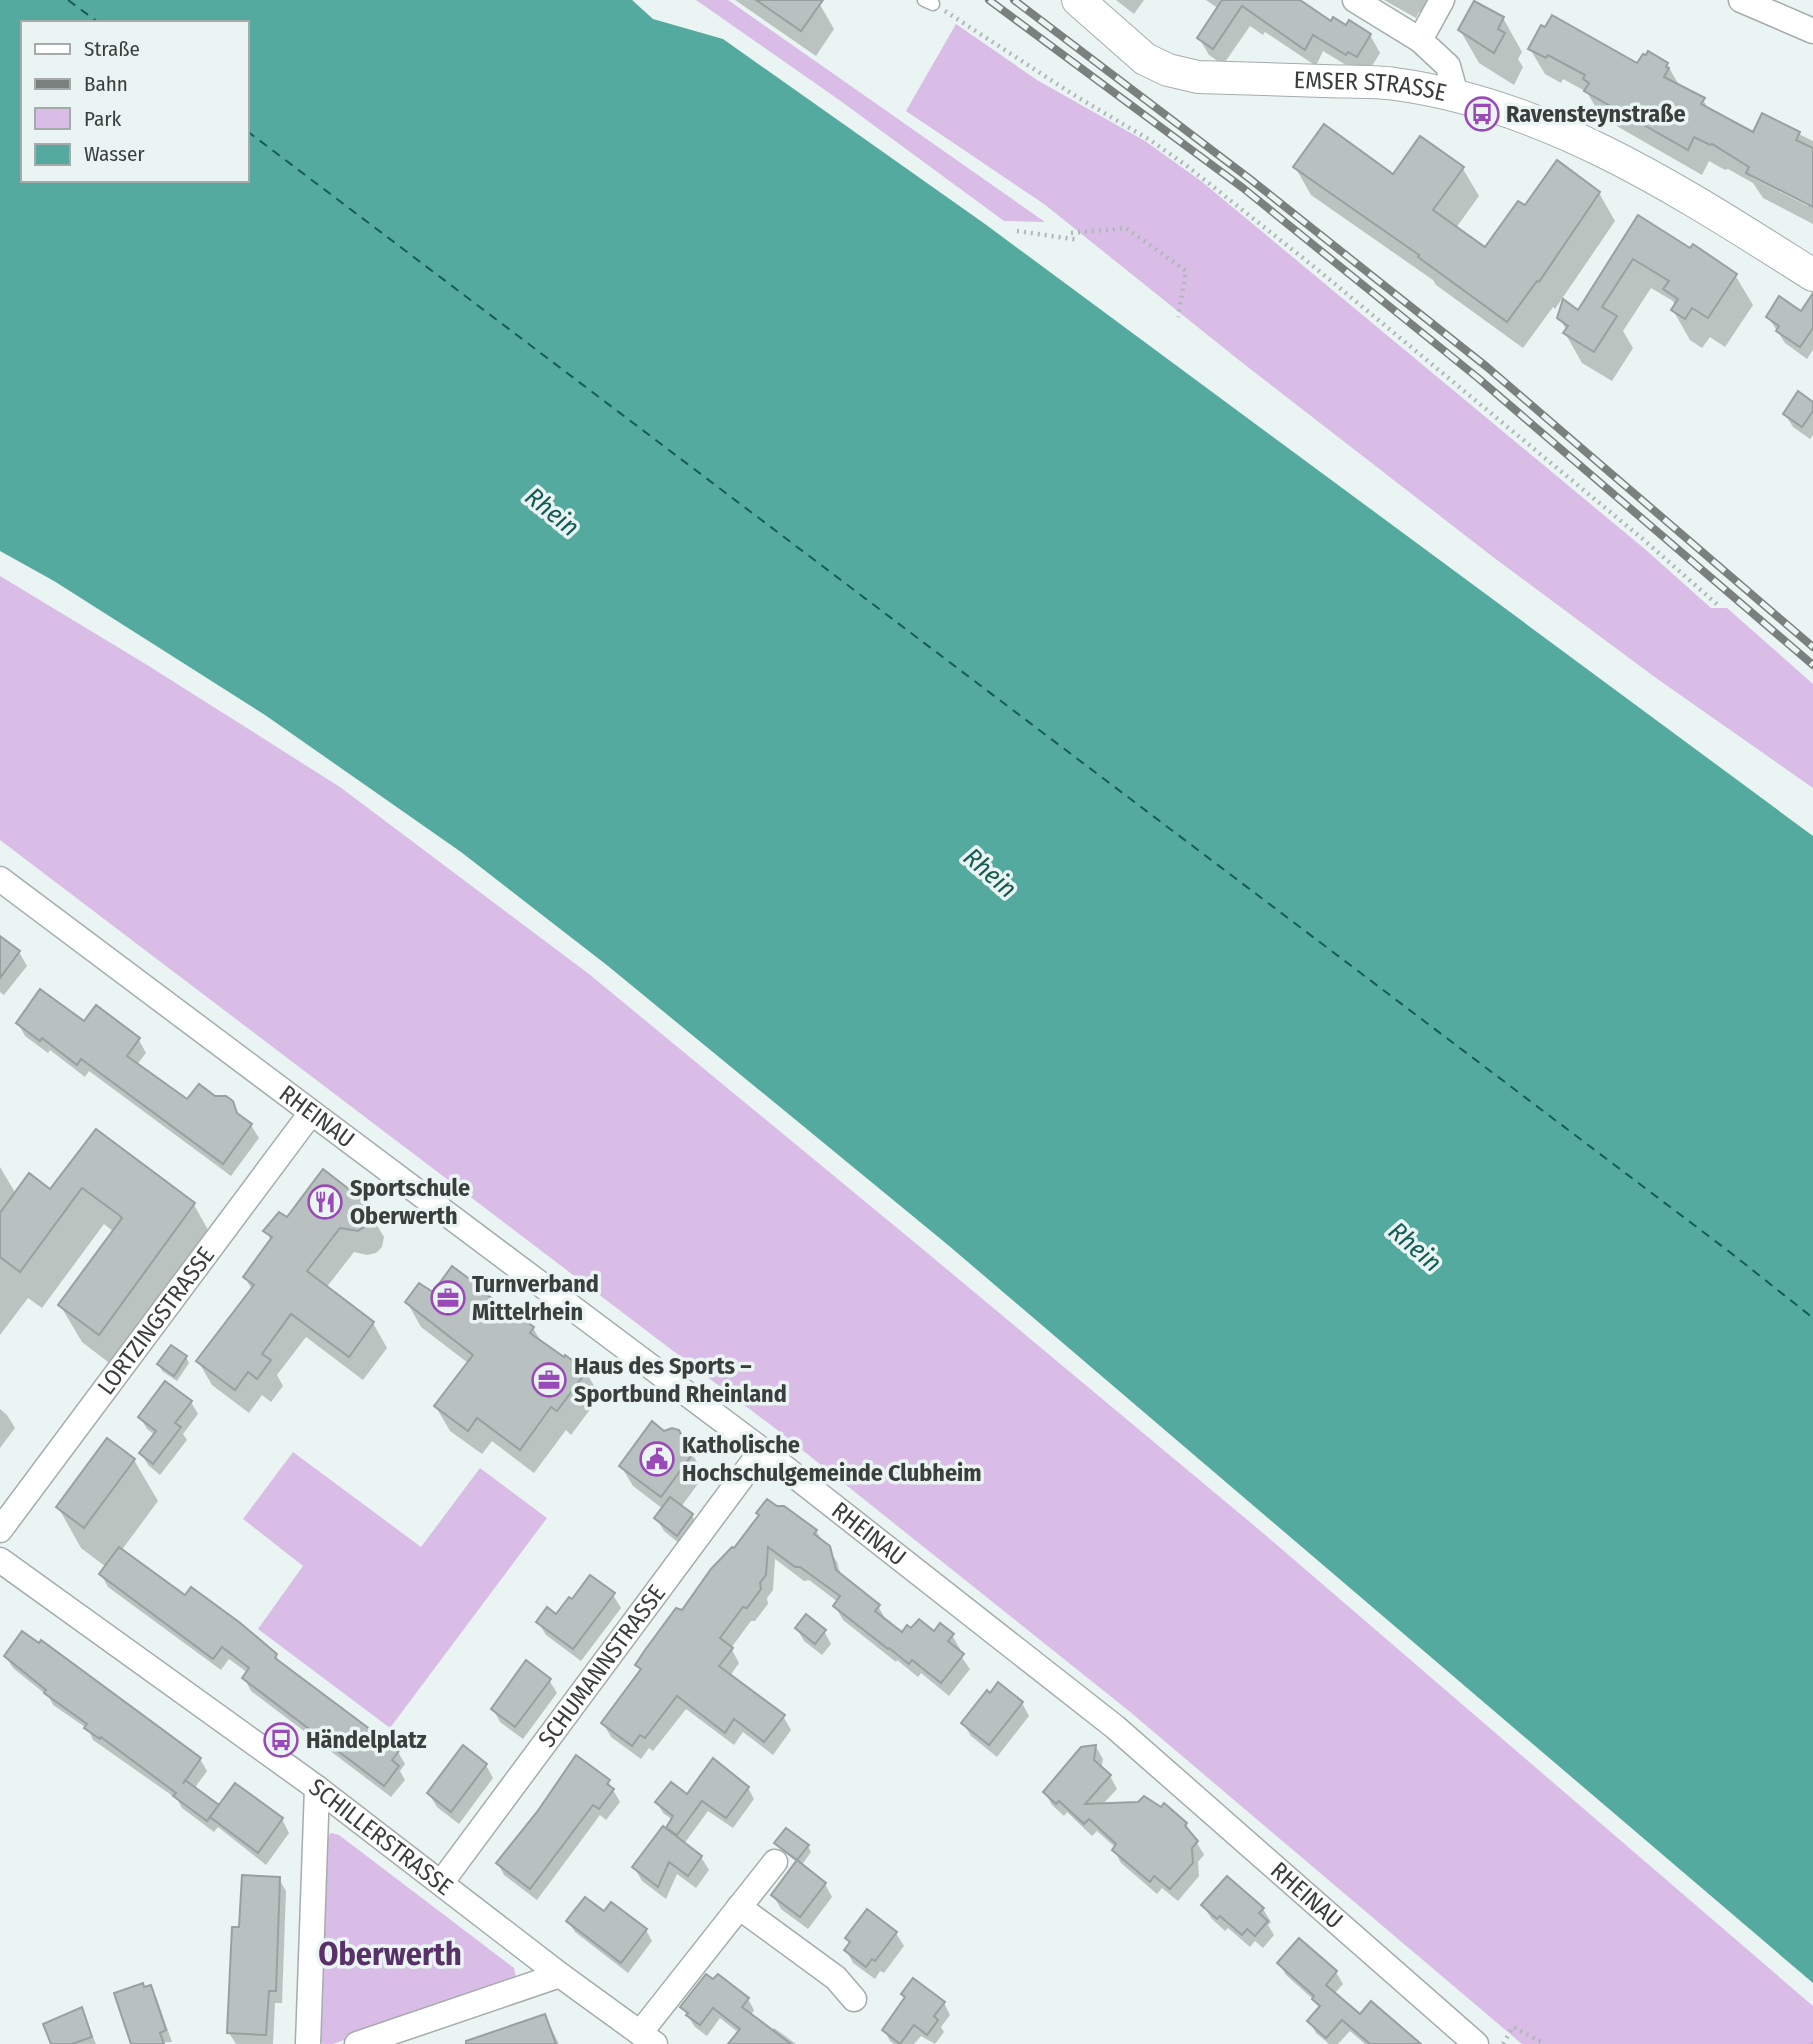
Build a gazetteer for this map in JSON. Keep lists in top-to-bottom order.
{
  "streets": {
    "street": [
      "EMSER STRASSE",
      "RHEINAU",
      "LORTZINGSTRASSE",
      "SCHUMANNSTRASSE",
      "SCHILLERSTRASSE"
    ]
  },
  "crossings": [
    ["RHEINAU", "LORTZINGSTRASSE"],
    ["RHEINAU", "SCHUMANNSTRASSE"],
    ["SCHUMANNSTRASSE", "SCHILLERSTRASSE"]
  ],
  "districts": ["Oberwerth"],
  "water": ["Rhein"],
  "places": {
    "bus stop": ["Ravensteynstraße", "Händelplatz"],
    "restaurant": ["Sportschule Oberwerth"],
    "office": ["Turnverband Mittelrhein", "Haus des Sports – Sportbund Rheinland"],
    "public building": ["Katholische Hochschulgemeinde Clubheim"]
  },
  "legend": [
    "Straße",
    "Bahn",
    "Park",
    "Wasser"
  ]
}
